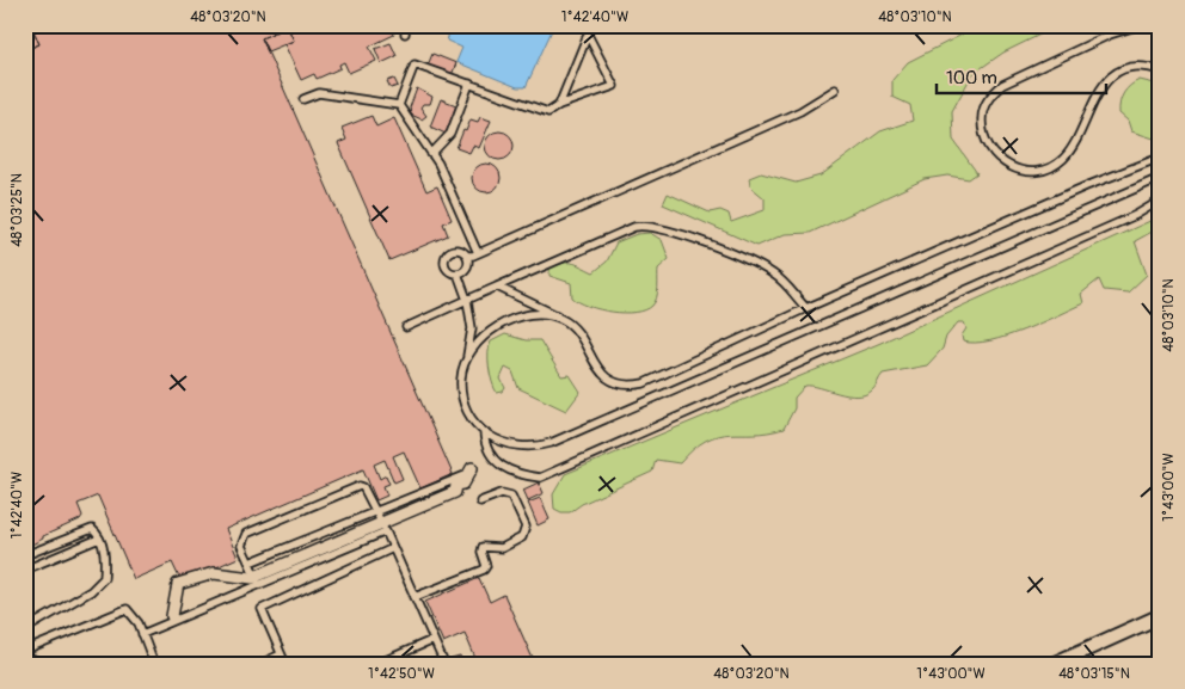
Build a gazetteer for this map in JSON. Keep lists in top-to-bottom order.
{
  "scale_bar": "100 m",
  "coordinates": [
    "48°03'20\"N",
    "1°42'40\"W",
    "48°03'10\"N",
    "48°03'25\"N",
    "1°43'00\"W",
    "1°42'50\"W",
    "48°03'15\"N"
  ]
}
